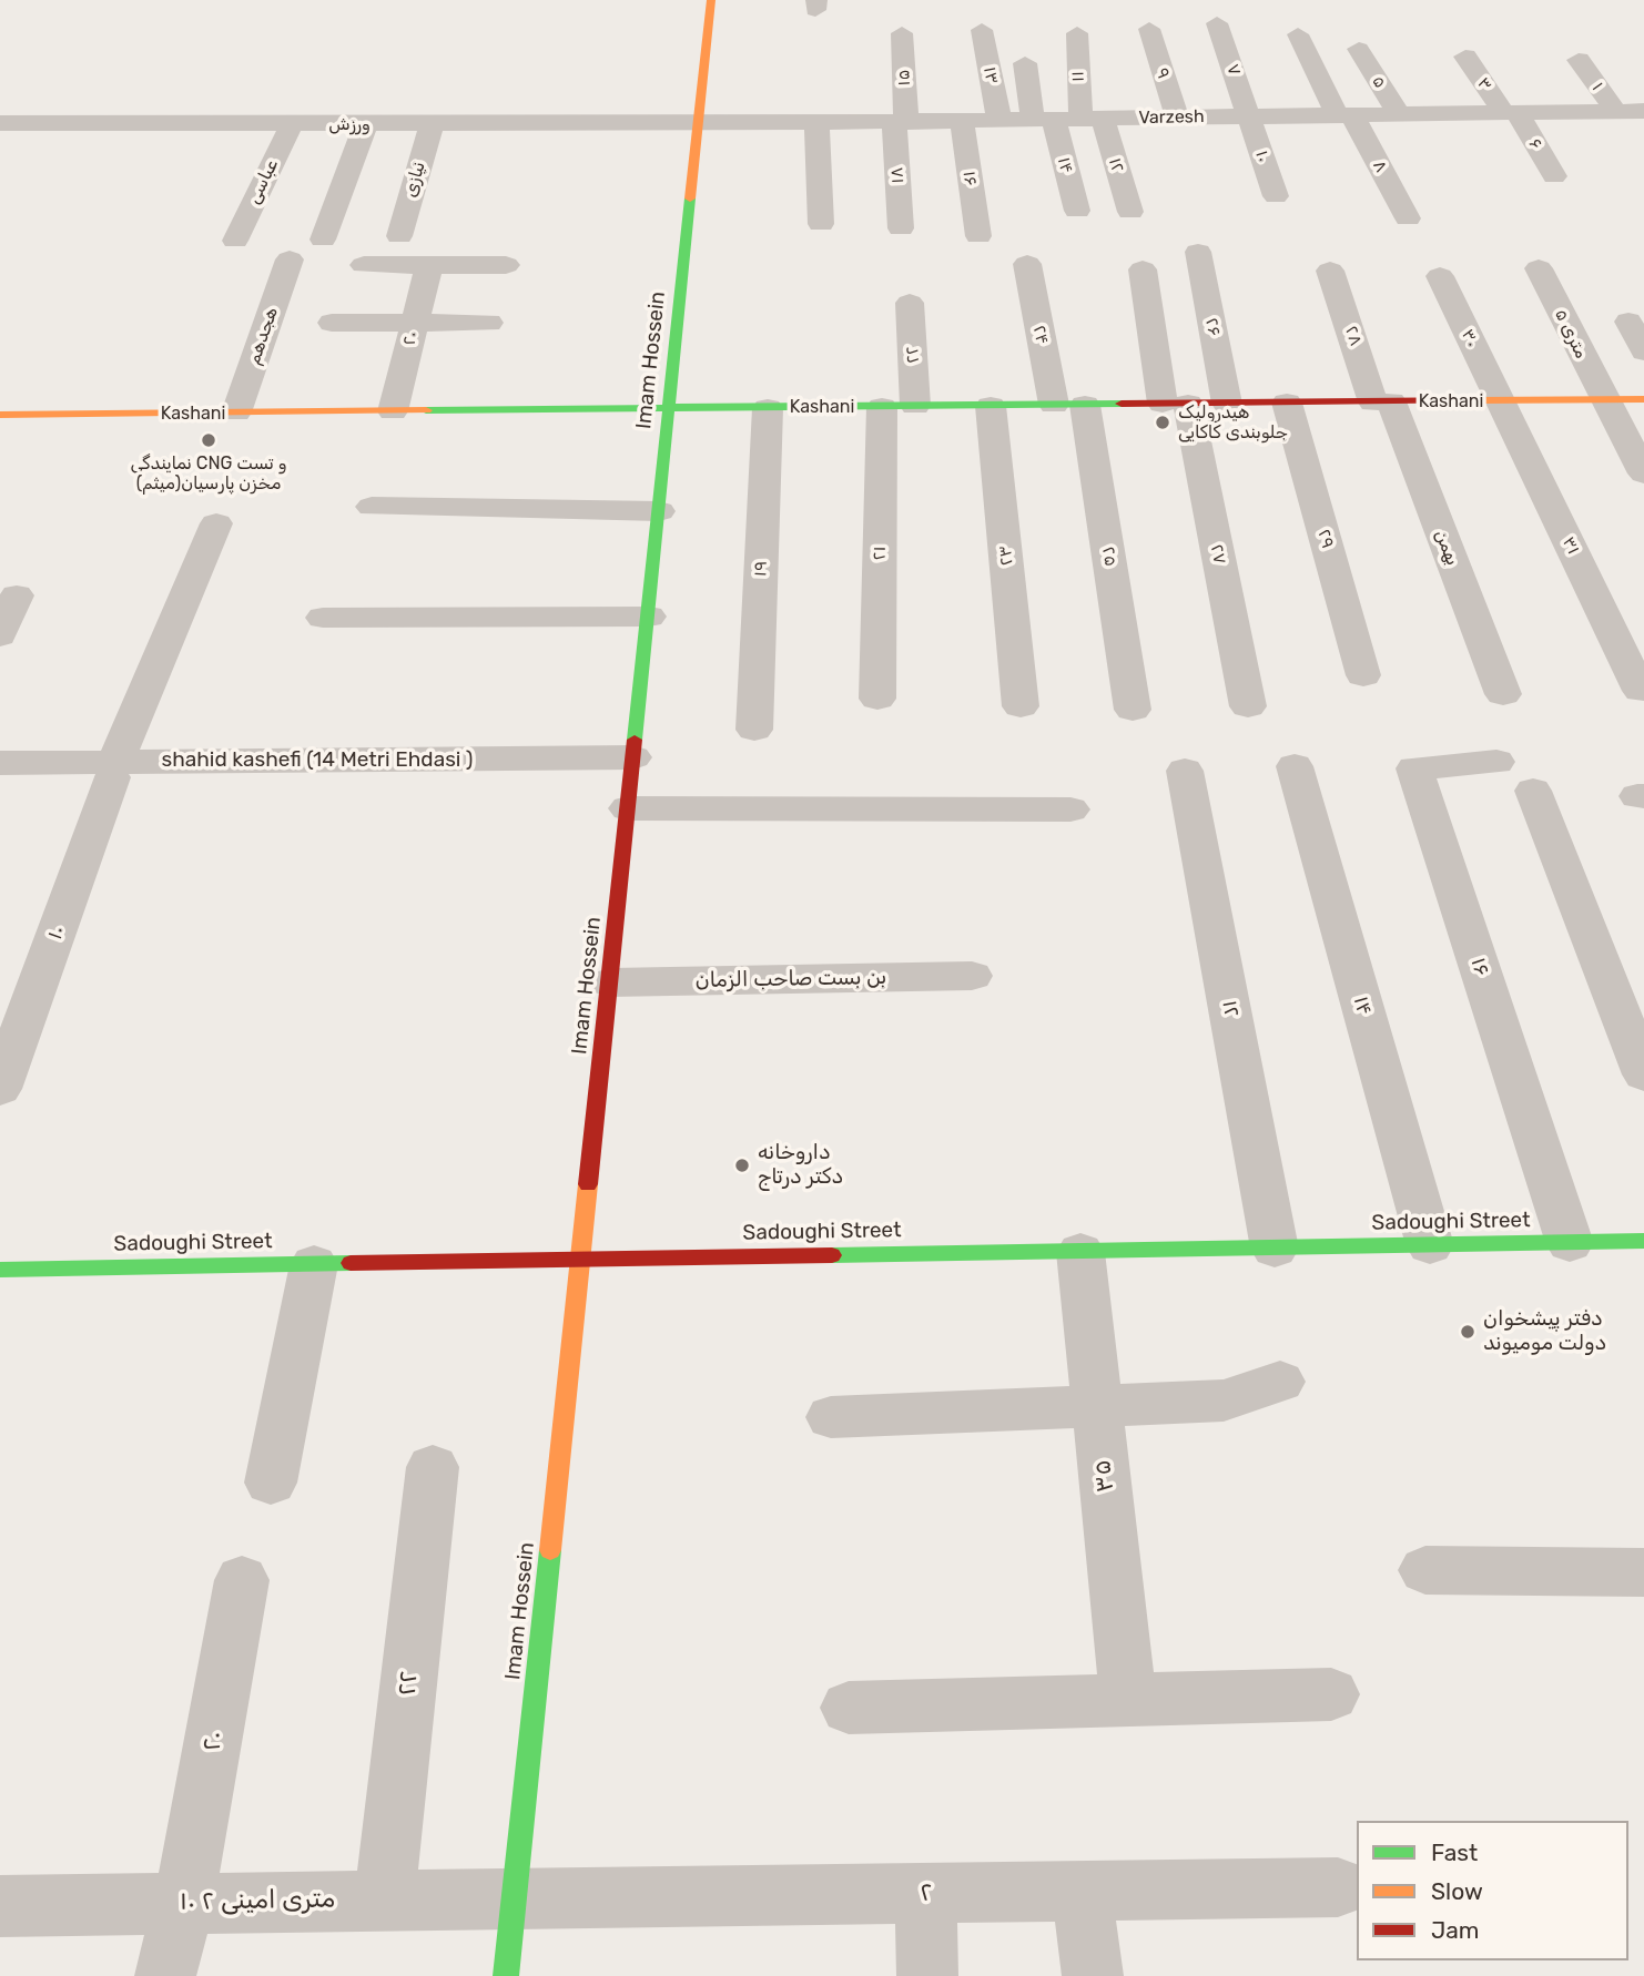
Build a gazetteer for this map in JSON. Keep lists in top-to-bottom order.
{
  "streets": {
    "street": [
      "۷",
      "۹",
      "۱۳",
      "۱۱",
      "۱۵",
      "۵",
      "۳",
      "۱",
      "Varzesh",
      "ورزش",
      "۶",
      "۱۰",
      "۱۴",
      "۱۲",
      "۸",
      "۱۸",
      "۱۶",
      "نیازی",
      "عباسی",
      "۲۶",
      "۵ متری",
      "۲۴",
      "هجدهم",
      "۲۸",
      "۲۰",
      "۳۰",
      "۲۲",
      "Imam Hossein",
      "Kashani",
      "۲۹",
      "۳۱",
      "بهمن",
      "۲۱",
      "۲۷",
      "۲۳",
      "۲۵",
      "۱۹",
      "shahid kashefi (14 Metri Ehdasi )",
      "بن بست صاحب الزمان",
      "Sadoughi Street",
      "۳۵",
      "۲",
      "۱۰ متری امینی ۲"
    ]
  },
  "crossings": [
    ["۷", "Varzesh"],
    ["۷", "۱۰"],
    ["۹", "Varzesh"],
    ["۱۳", "Varzesh"],
    ["۱۱", "Varzesh"],
    ["۱۱", "۱۴"],
    ["۱۱", "۱۲"],
    ["۱۵", "Varzesh"],
    ["۱۵", "۱۸"],
    ["۵", "Varzesh"],
    ["۳", "Varzesh"],
    ["۳", "۶"],
    ["۱", "Varzesh"],
    ["Varzesh", "ورزش"],
    ["Varzesh", "۶"],
    ["Varzesh", "۱۰"],
    ["Varzesh", "۱۴"],
    ["Varzesh", "۱۲"],
    ["Varzesh", "۸"],
    ["Varzesh", "۱۸"],
    ["Varzesh", "۱۶"],
    ["Varzesh", "Imam Hossein"],
    ["ورزش", "نیازی"],
    ["ورزش", "عباسی"],
    ["ورزش", "Imam Hossein"],
    ["۱۰", "shahid kashefi (14 Metri Ehdasi )"],
    ["۱۴", "۱۲"],
    ["۱۴", "Sadoughi Street"],
    ["۱۲", "Sadoughi Street"],
    ["۱۶", "Sadoughi Street"],
    ["۲۶", "Kashani"],
    ["۵ متری", "Kashani"],
    ["۲۴", "Kashani"],
    ["۲۴", "۲۵"],
    ["هجدهم", "Kashani"],
    ["۲۸", "Kashani"],
    ["۲۸", "بهمن"],
    ["۲۰", "Kashani"],
    ["۲۰", "۱۰ متری امینی ۲"],
    ["۳۰", "Kashani"],
    ["۳۰", "۳۱"],
    ["۲۲", "Kashani"],
    ["۲۲", "۲۱"],
    ["۲۲", "۱۰ متری امینی ۲"],
    ["Imam Hossein", "Kashani"],
    ["Imam Hossein", "shahid kashefi (14 Metri Ehdasi )"],
    ["Imam Hossein", "بن بست صاحب الزمان"],
    ["Imam Hossein", "Sadoughi Street"],
    ["Imam Hossein", "۲"],
    ["Imam Hossein", "۱۰ متری امینی ۲"],
    ["Kashani", "۲۹"],
    ["Kashani", "۳۱"],
    ["Kashani", "بهمن"],
    ["Kashani", "۲۱"],
    ["Kashani", "۲۷"],
    ["Kashani", "۲۳"],
    ["Kashani", "۲۵"],
    ["Kashani", "۱۹"],
    ["Sadoughi Street", "۳۵"],
    ["۲", "۱۰ متری امینی ۲"]
  ],
  "places": [
    "هیدرولیک جلوبندی کاکایی",
    "نمایندگی CNG و تست مخزن پارسیان(میثم)",
    "داروخانه دکتر درتاج",
    "دفتر پیشخوان دولت مومیوند"
  ],
  "legend": ["Fast", "Slow", "Jam"]
}
